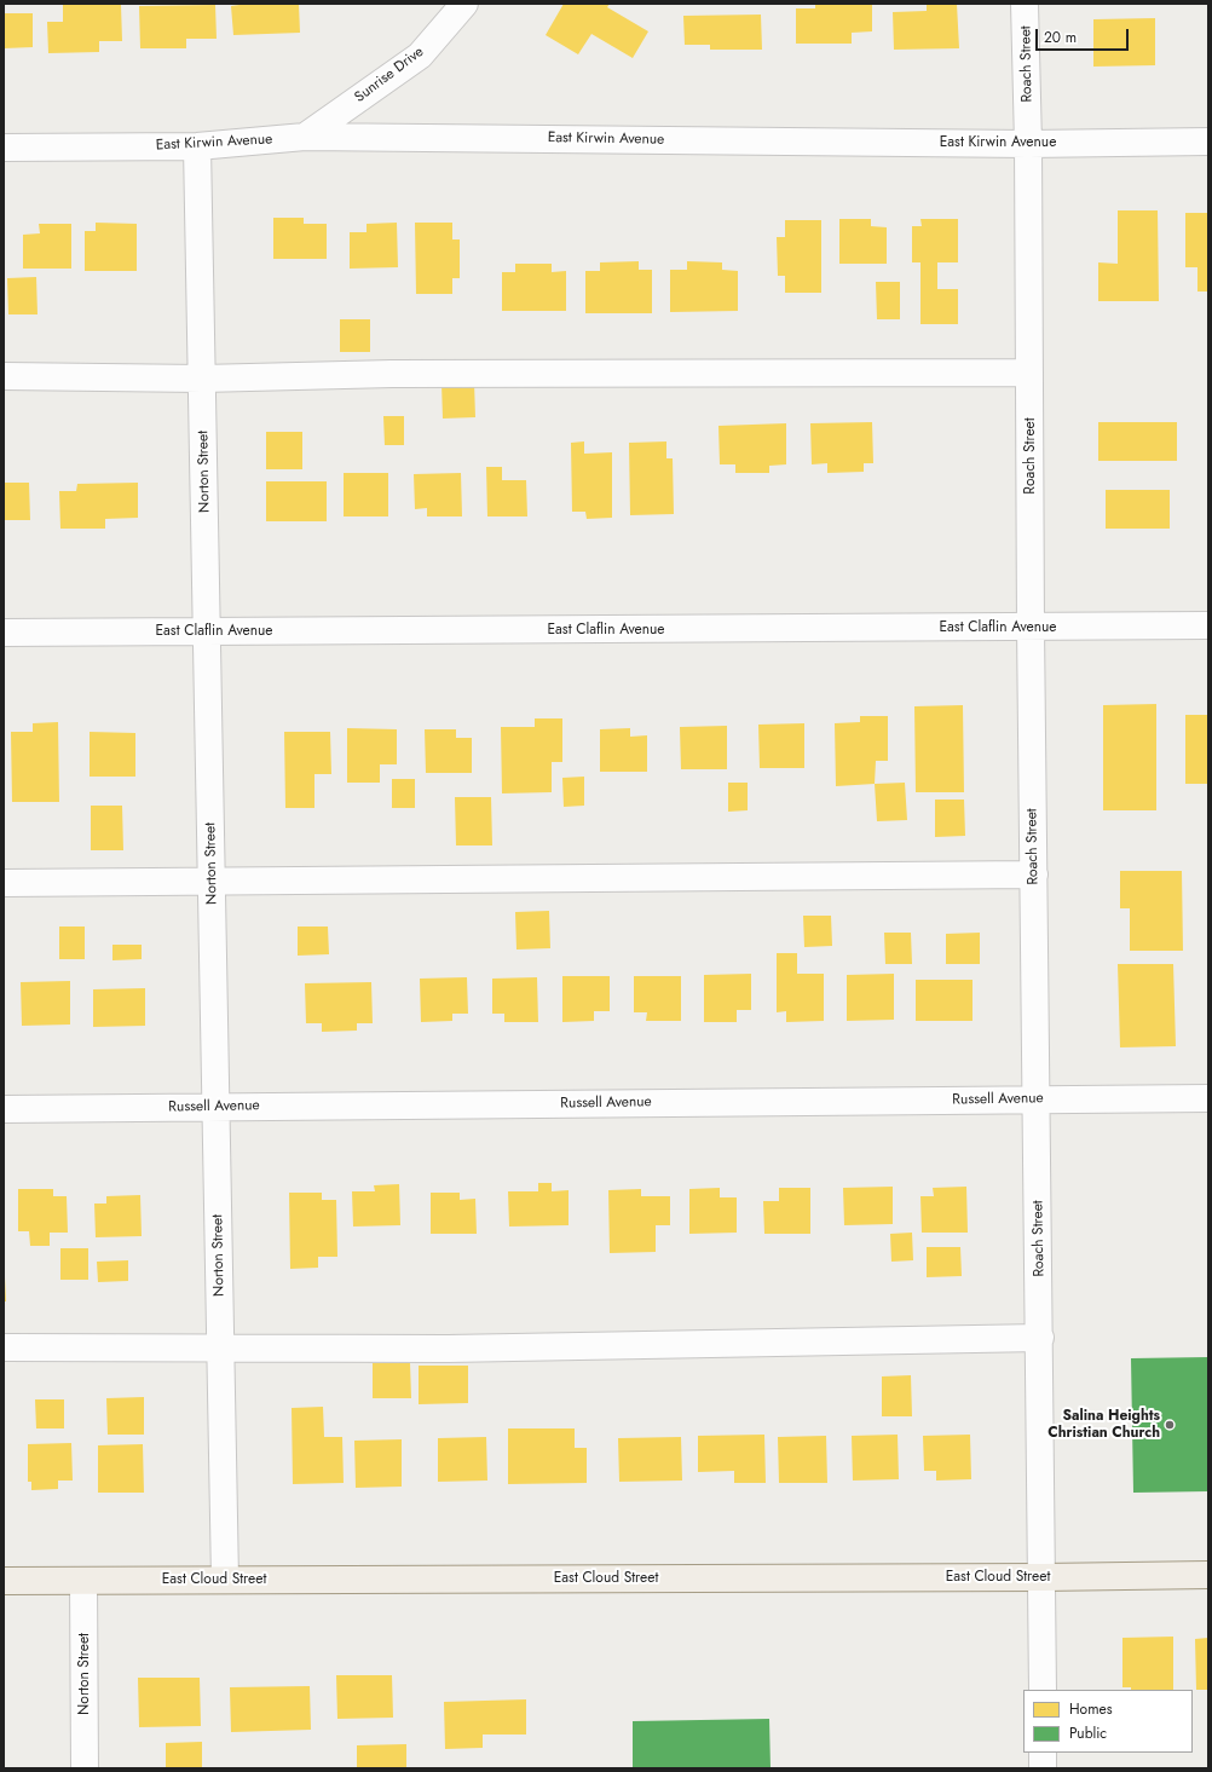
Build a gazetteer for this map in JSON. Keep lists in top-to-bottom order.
{
  "streets": {
    "main road": ["East Cloud Street"],
    "street": [
      "Roach Street",
      "Sunrise Drive",
      "East Kirwin Avenue",
      "Norton Street",
      "East Claflin Avenue",
      "Russell Avenue"
    ]
  },
  "crossings": [
    ["Roach Street", "East Kirwin Avenue"],
    ["Roach Street", "East Claflin Avenue"],
    ["Roach Street", "Russell Avenue"],
    ["Roach Street", "East Cloud Street"],
    ["Sunrise Drive", "East Kirwin Avenue"],
    ["East Kirwin Avenue", "Norton Street"],
    ["Norton Street", "East Claflin Avenue"],
    ["Norton Street", "Russell Avenue"],
    ["Norton Street", "East Cloud Street"]
  ],
  "places": ["Salina Heights Christian Church"],
  "legend": ["Homes", "Public"],
  "scale_bar": "20 m"
}
